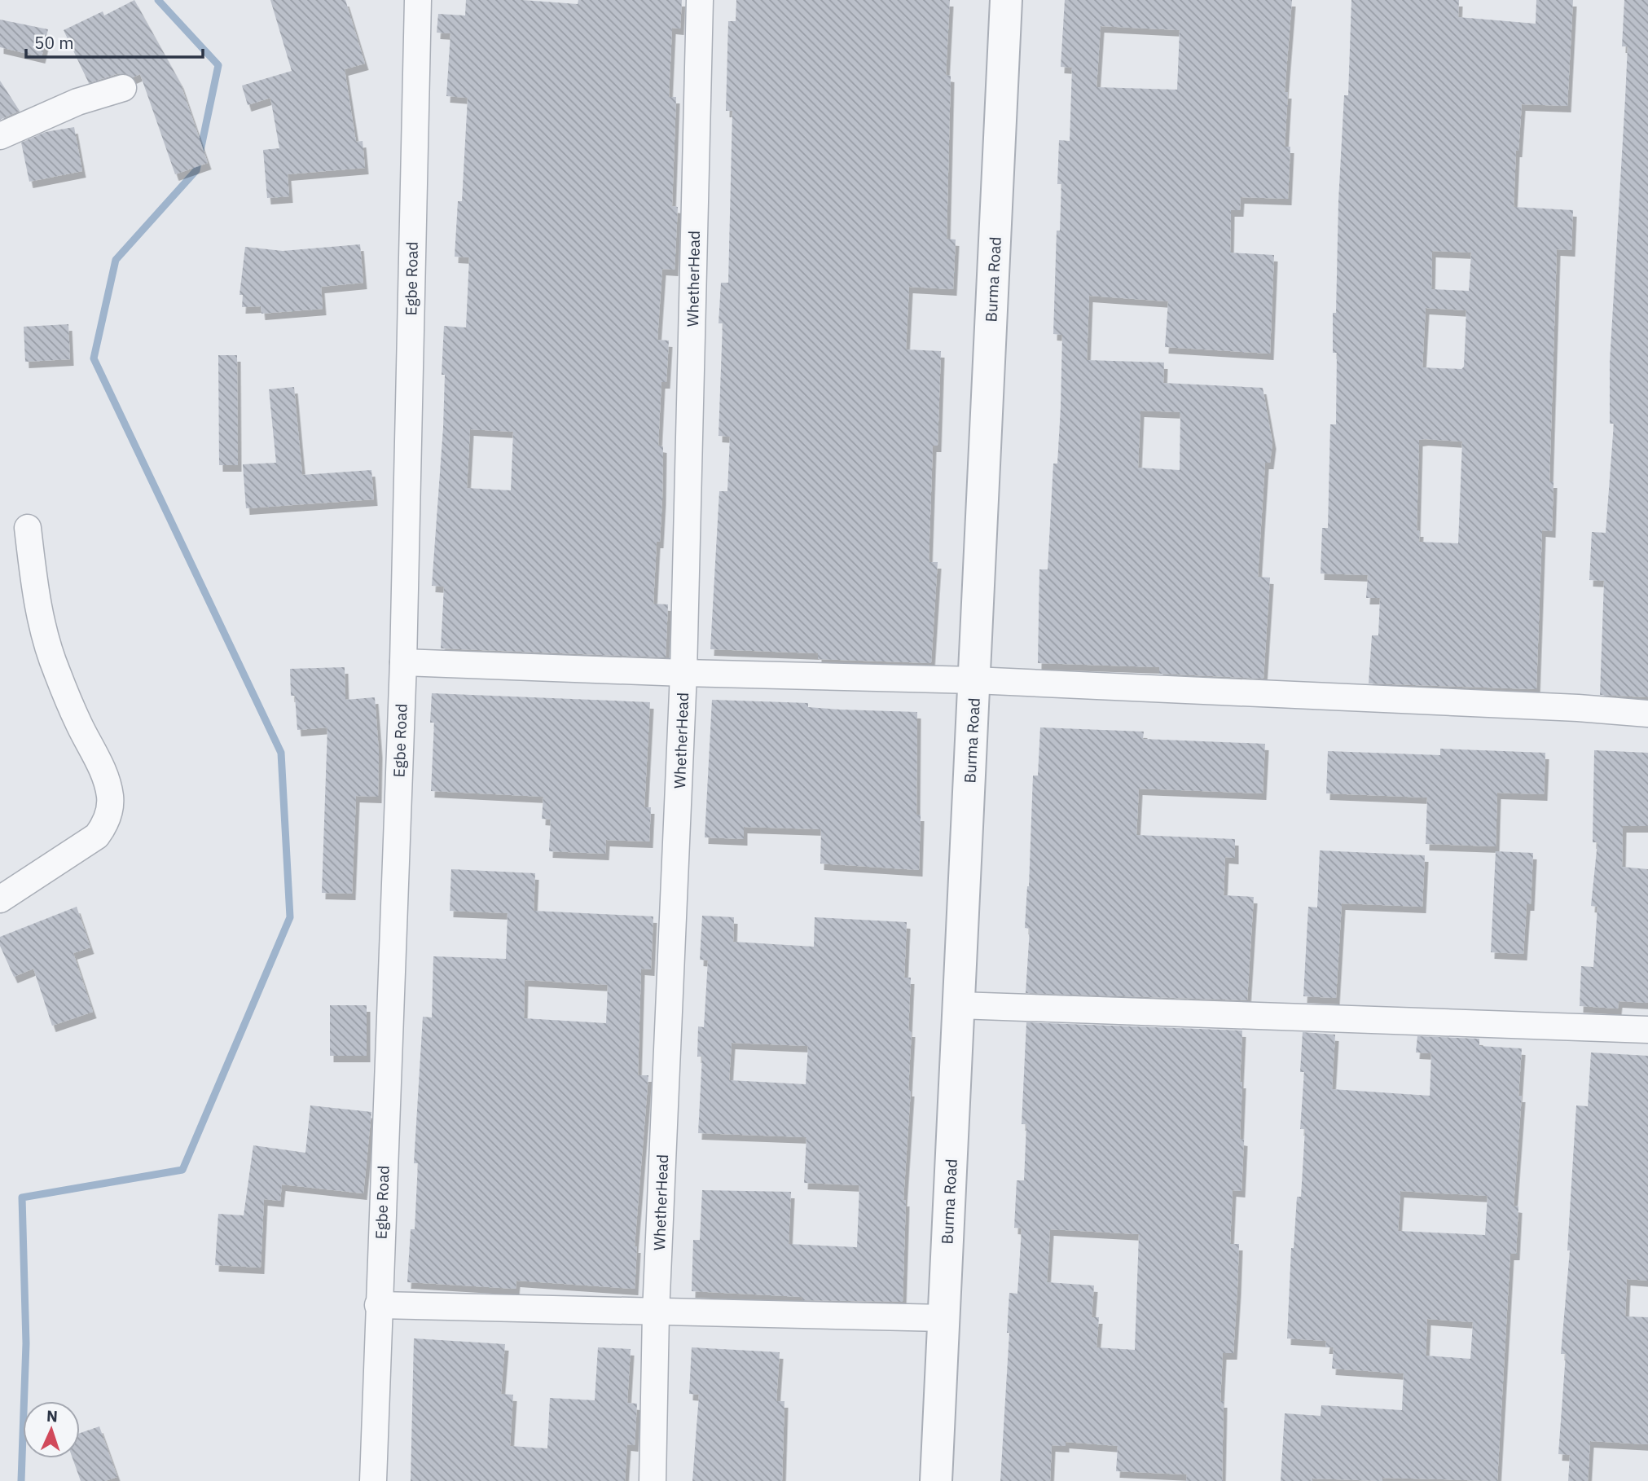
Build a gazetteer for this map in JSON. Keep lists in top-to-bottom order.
{
  "streets": {
    "street": ["Egbe Road", "WhetherHead", "Burma Road"]
  },
  "scale_bar": "50 m",
  "north": "top"
}
